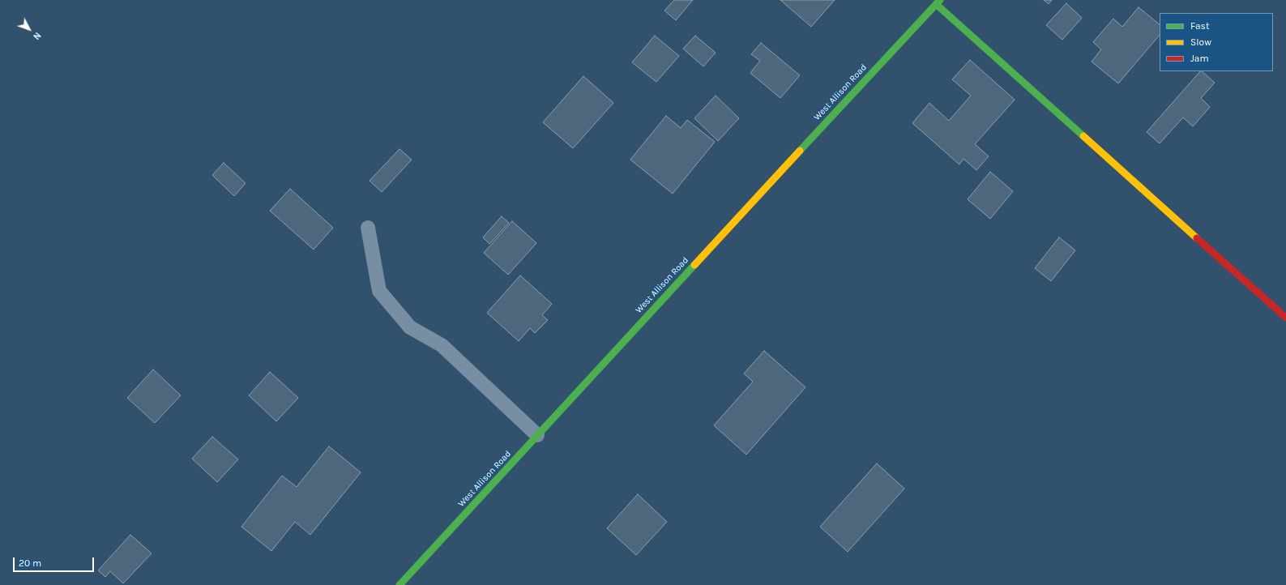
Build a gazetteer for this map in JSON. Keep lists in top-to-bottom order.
{
  "streets": {
    "street": ["West Allison Road"]
  },
  "legend": ["Fast", "Slow", "Jam"],
  "scale_bar": "20 m",
  "north": "bottom right"
}
